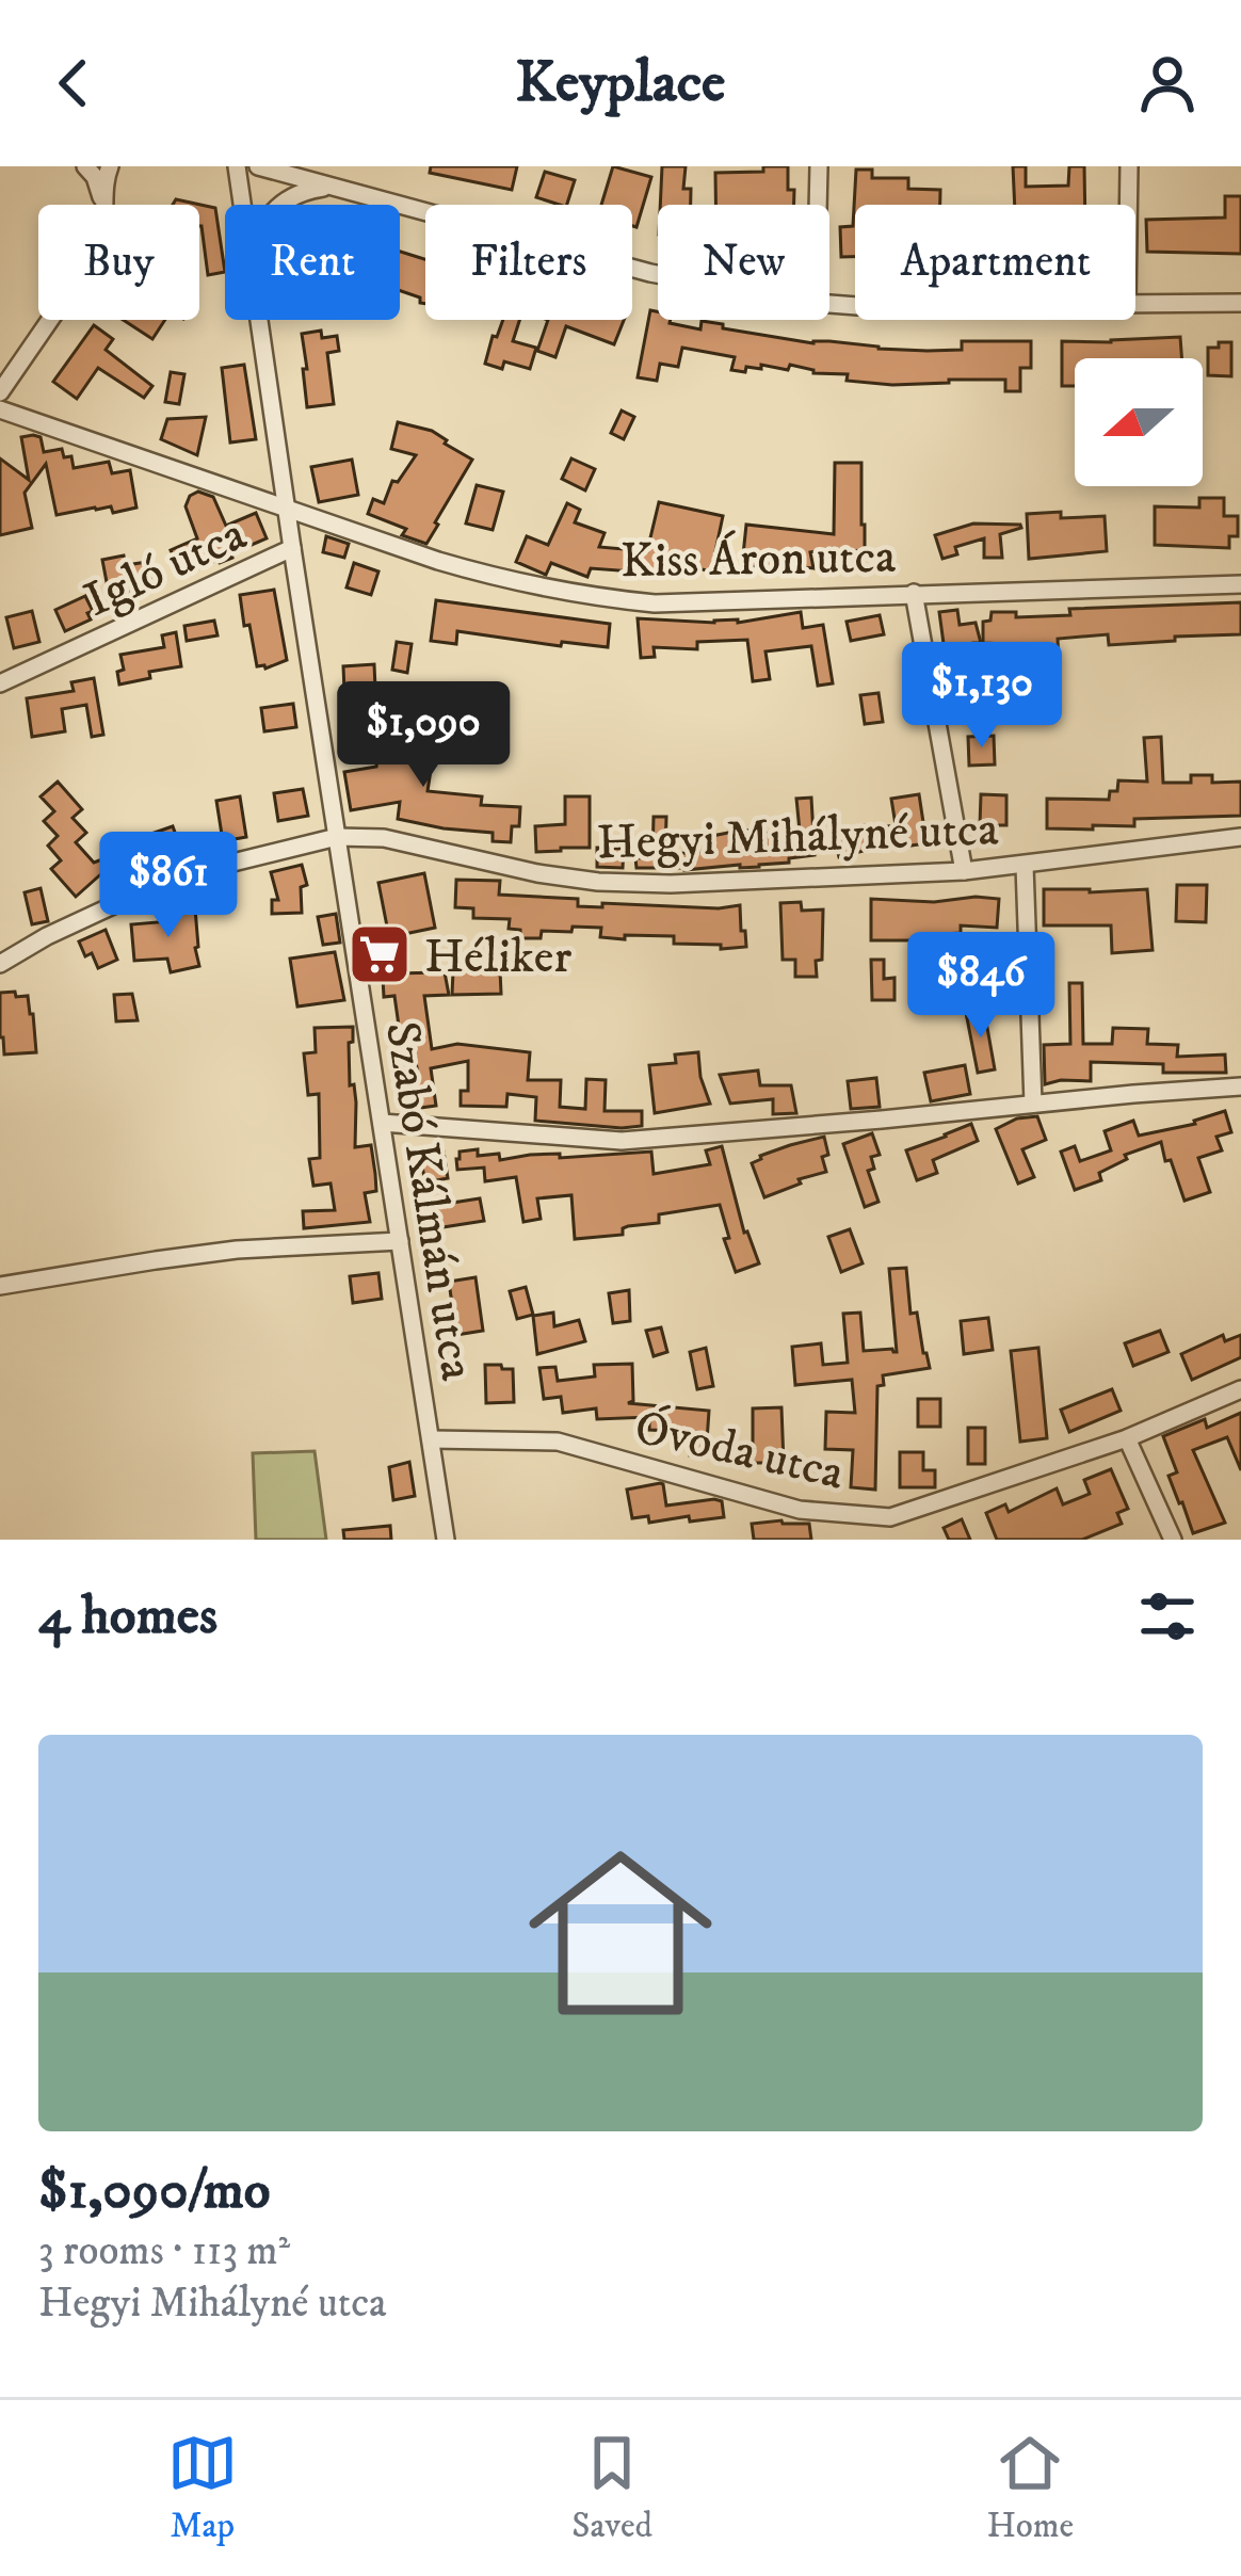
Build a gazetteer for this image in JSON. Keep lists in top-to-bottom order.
{
  "streets": {
    "street": [
      "Kiss Áron utca",
      "Igló utca",
      "Hegyi Mihályné utca",
      "Szabó Kálmán utca",
      "Óvoda utca"
    ]
  },
  "crossings": [
    ["Kiss Áron utca", "Szabó Kálmán utca"],
    ["Igló utca", "Szabó Kálmán utca"],
    ["Hegyi Mihályné utca", "Szabó Kálmán utca"],
    ["Szabó Kálmán utca", "Óvoda utca"]
  ],
  "places": {
    "supermarket": ["Héliker"]
  },
  "north": "left",
  "page": {
    "header": "Keyplace",
    "chip": [
      "Buy",
      "Rent",
      "Filters",
      "New",
      "Apartment"
    ],
    "price": [
      "$1,130",
      "$1,090",
      "$861",
      "$846"
    ],
    "heading": "4 homes",
    "list": [
      {
        "name": "$1,090/mo",
        "note": "3 rooms · 113 m² · Hegyi Mihályné utca"
      }
    ],
    "tabs": ["Map", "Saved", "Home"]
  }
}
